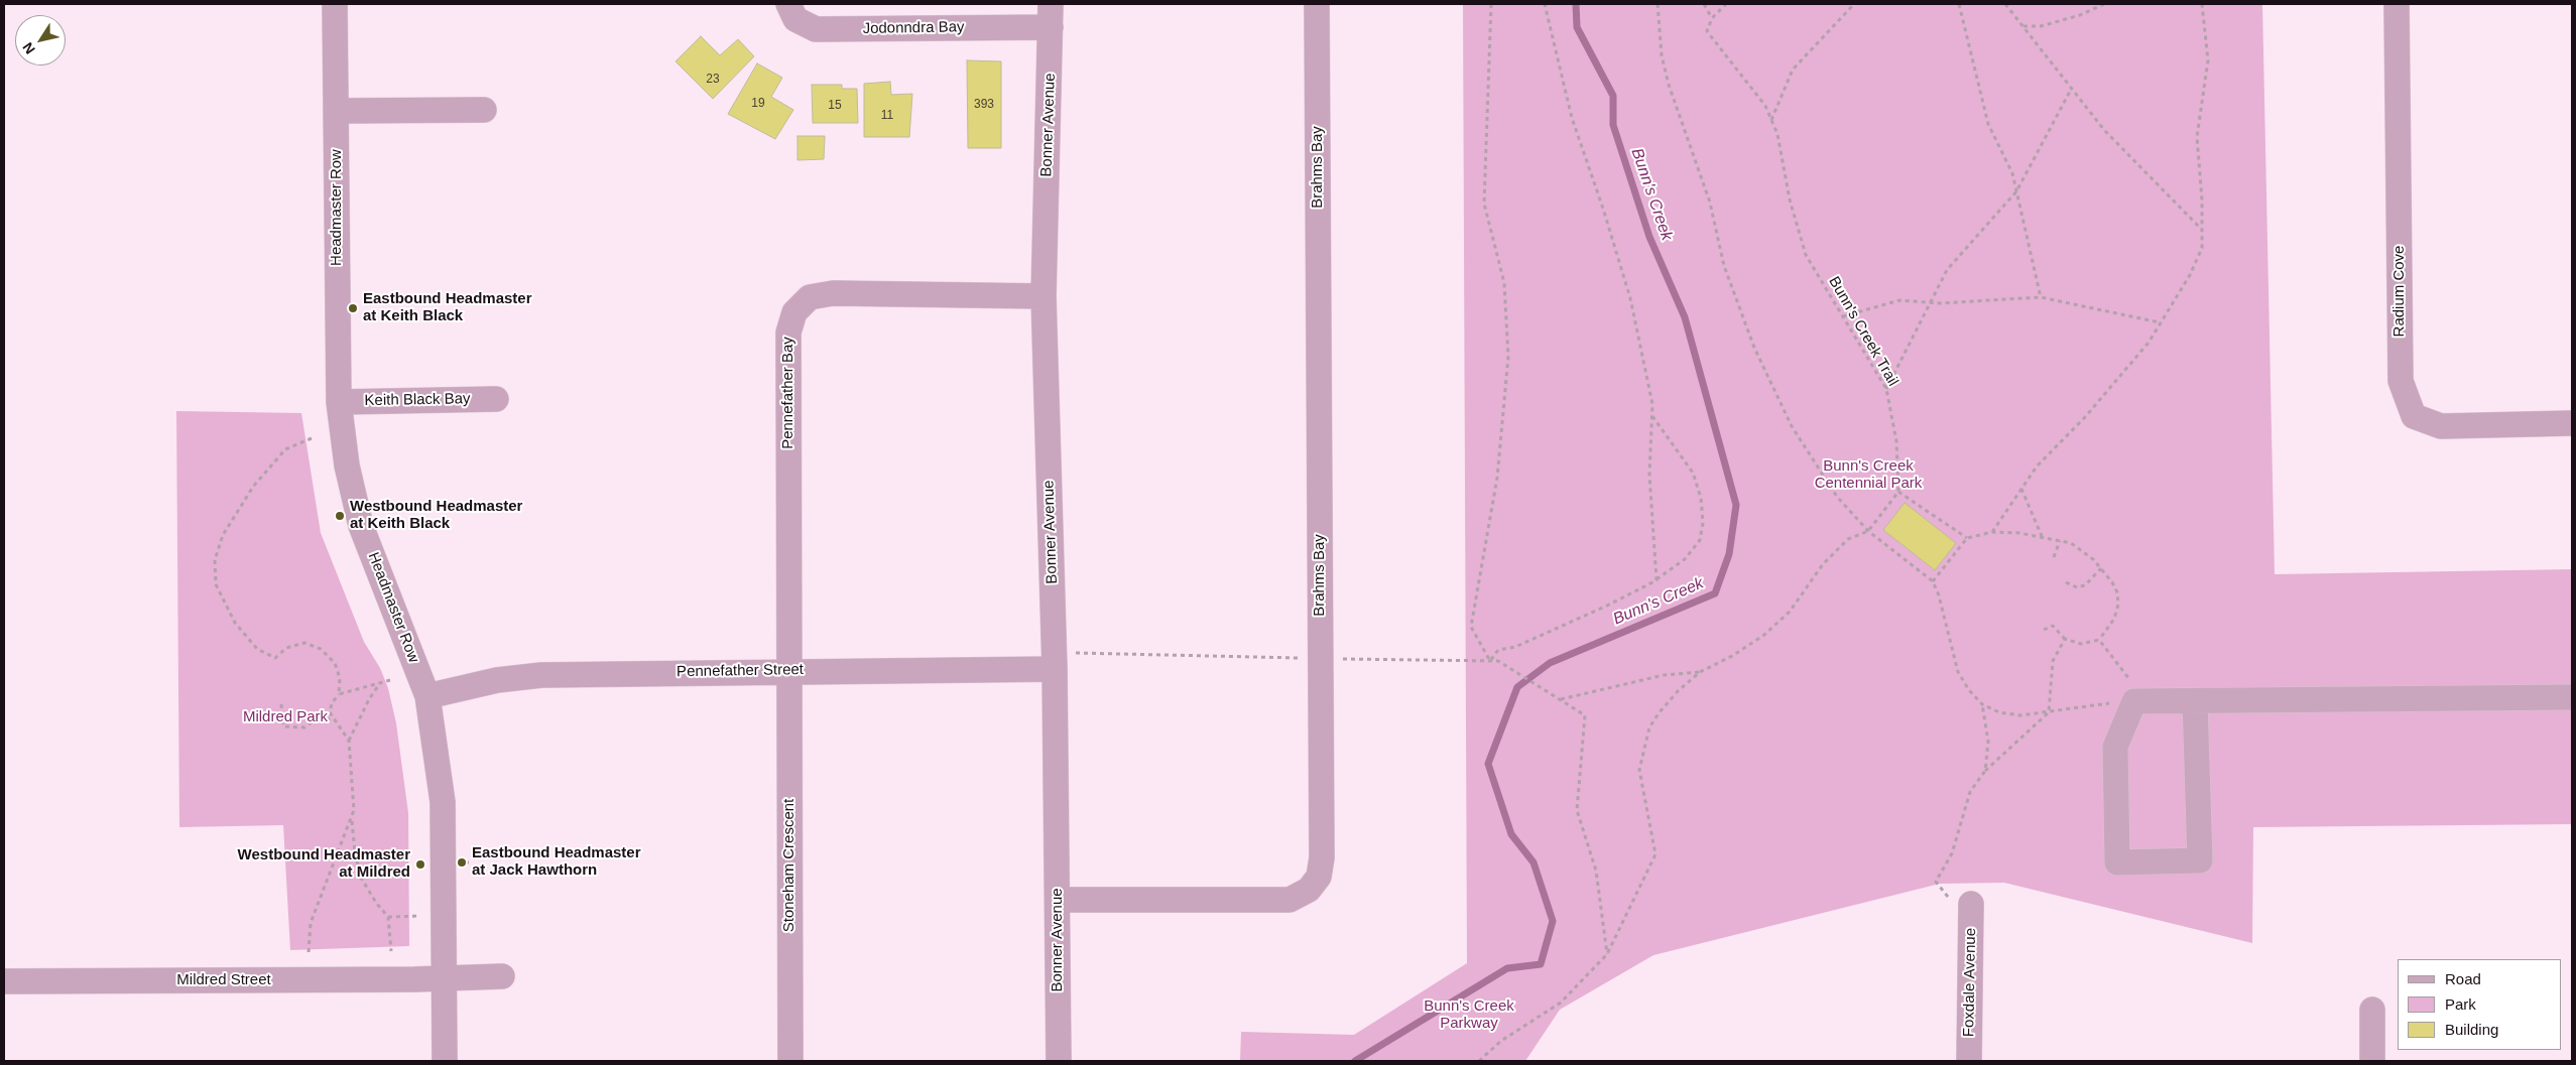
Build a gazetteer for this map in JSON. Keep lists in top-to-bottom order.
{
  "streets": {
    "street": [
      "Jodonndra Bay",
      "Bonner Avenue",
      "Brahms Bay",
      "Headmaster Row",
      "Radium Cove",
      "Pennefather Bay",
      "Keith Black Bay",
      "Pennefather Street",
      "Stoneham Crescent",
      "Mildred Street",
      "Foxdale Avenue"
    ],
    "path": ["Bunn's Creek Trail"]
  },
  "crossings": [
    ["Jodonndra Bay", "Bonner Avenue"],
    ["Bonner Avenue", "Brahms Bay"],
    ["Bonner Avenue", "Pennefather Bay"],
    ["Bonner Avenue", "Pennefather Street"],
    ["Headmaster Row", "Keith Black Bay"],
    ["Headmaster Row", "Pennefather Street"],
    ["Headmaster Row", "Mildred Street"],
    ["Pennefather Bay", "Pennefather Street"],
    ["Pennefather Bay", "Stoneham Crescent"],
    ["Pennefather Street", "Stoneham Crescent"]
  ],
  "water": ["Bunn's Creek"],
  "parks": ["Bunn's Creek Centennial Park", "Mildred Park", "Bunn's Creek Parkway"],
  "places": [
    "Eastbound Headmaster at Keith Black",
    "Westbound Headmaster at Keith Black",
    "Eastbound Headmaster at Jack Hawthorn",
    "Westbound Headmaster at Mildred"
  ],
  "house_numbers": [
    "23",
    "19",
    "393",
    "15",
    "11"
  ],
  "legend": ["Road", "Park", "Building"],
  "north": "bottom left"
}
